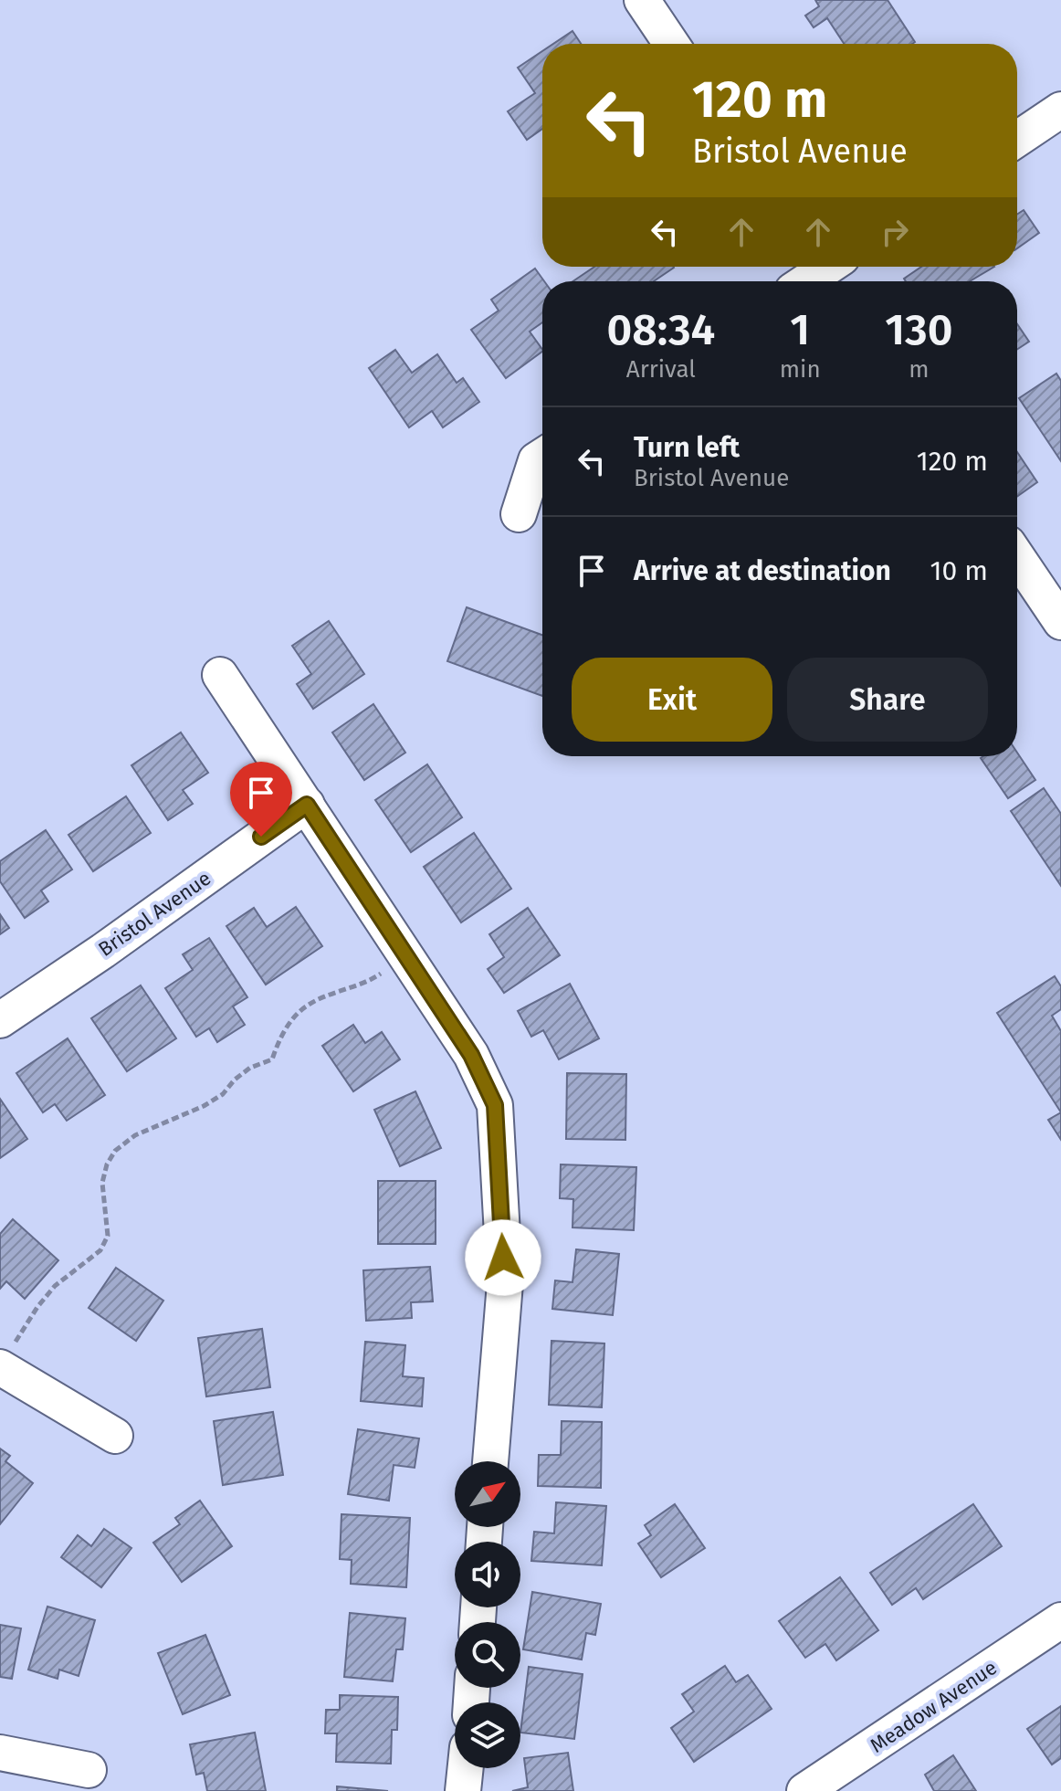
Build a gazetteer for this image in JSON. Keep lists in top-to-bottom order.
{
  "streets": {
    "street": ["Bristol Avenue", "Meadow Avenue"]
  },
  "north": "top right",
  "page": {
    "turn": ["120 m", "Bristol Avenue"],
    "eta": [
      "08:34",
      "Arrival",
      "1",
      "min",
      "130",
      "m"
    ],
    "list": [
      {
        "name": "Turn left",
        "note": "Bristol Avenue",
        "value": "120 m"
      },
      {
        "name": "Arrive at destination",
        "value": "10 m"
      }
    ],
    "buttons": ["Exit", "Share"]
  }
}
